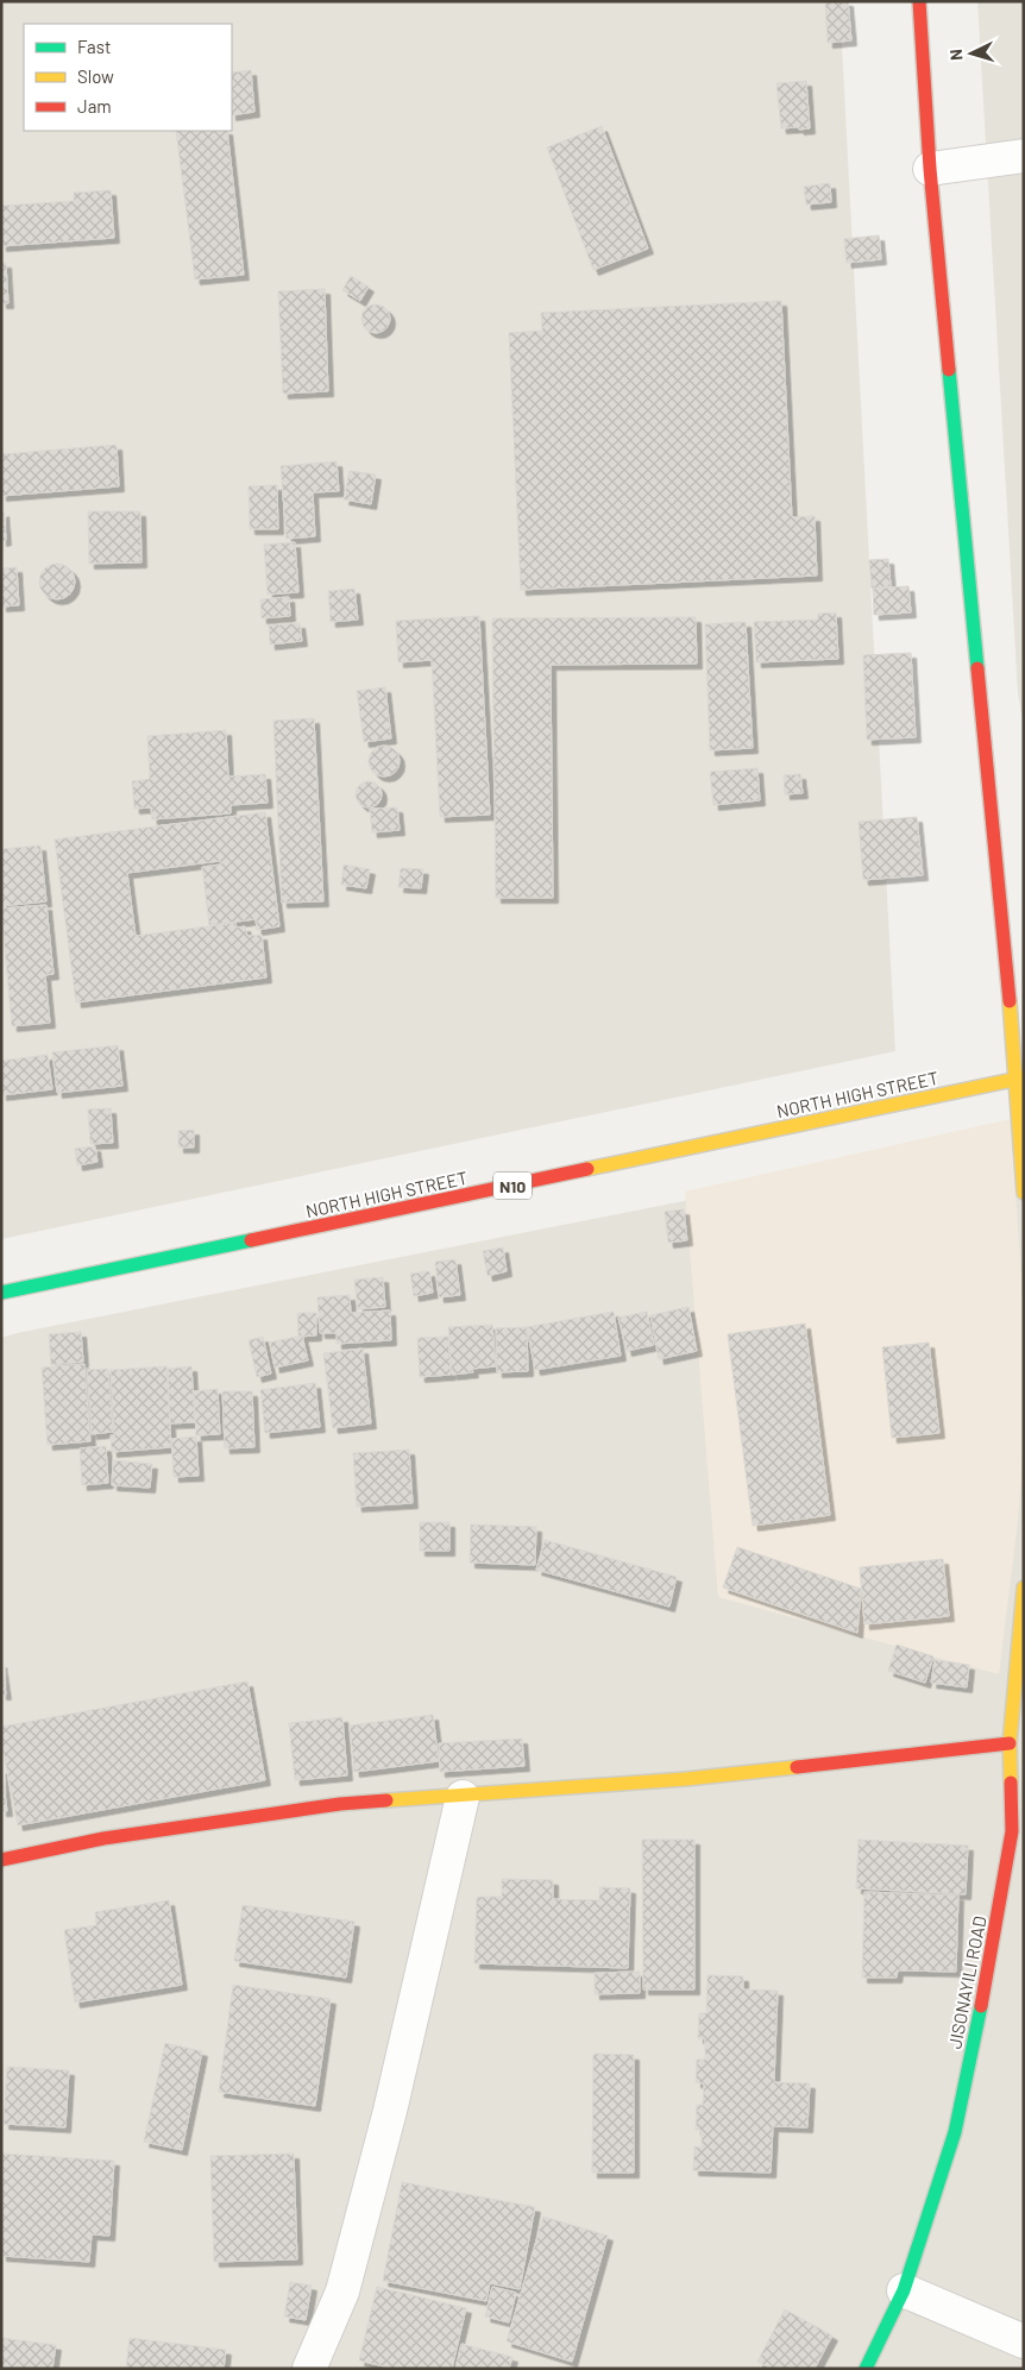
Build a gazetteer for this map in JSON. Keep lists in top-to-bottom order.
{
  "streets": {
    "main road": ["NORTH HIGH STREET", "N10", "JISONAYILI ROAD"]
  },
  "legend": ["Fast", "Slow", "Jam"],
  "north": "left"
}
